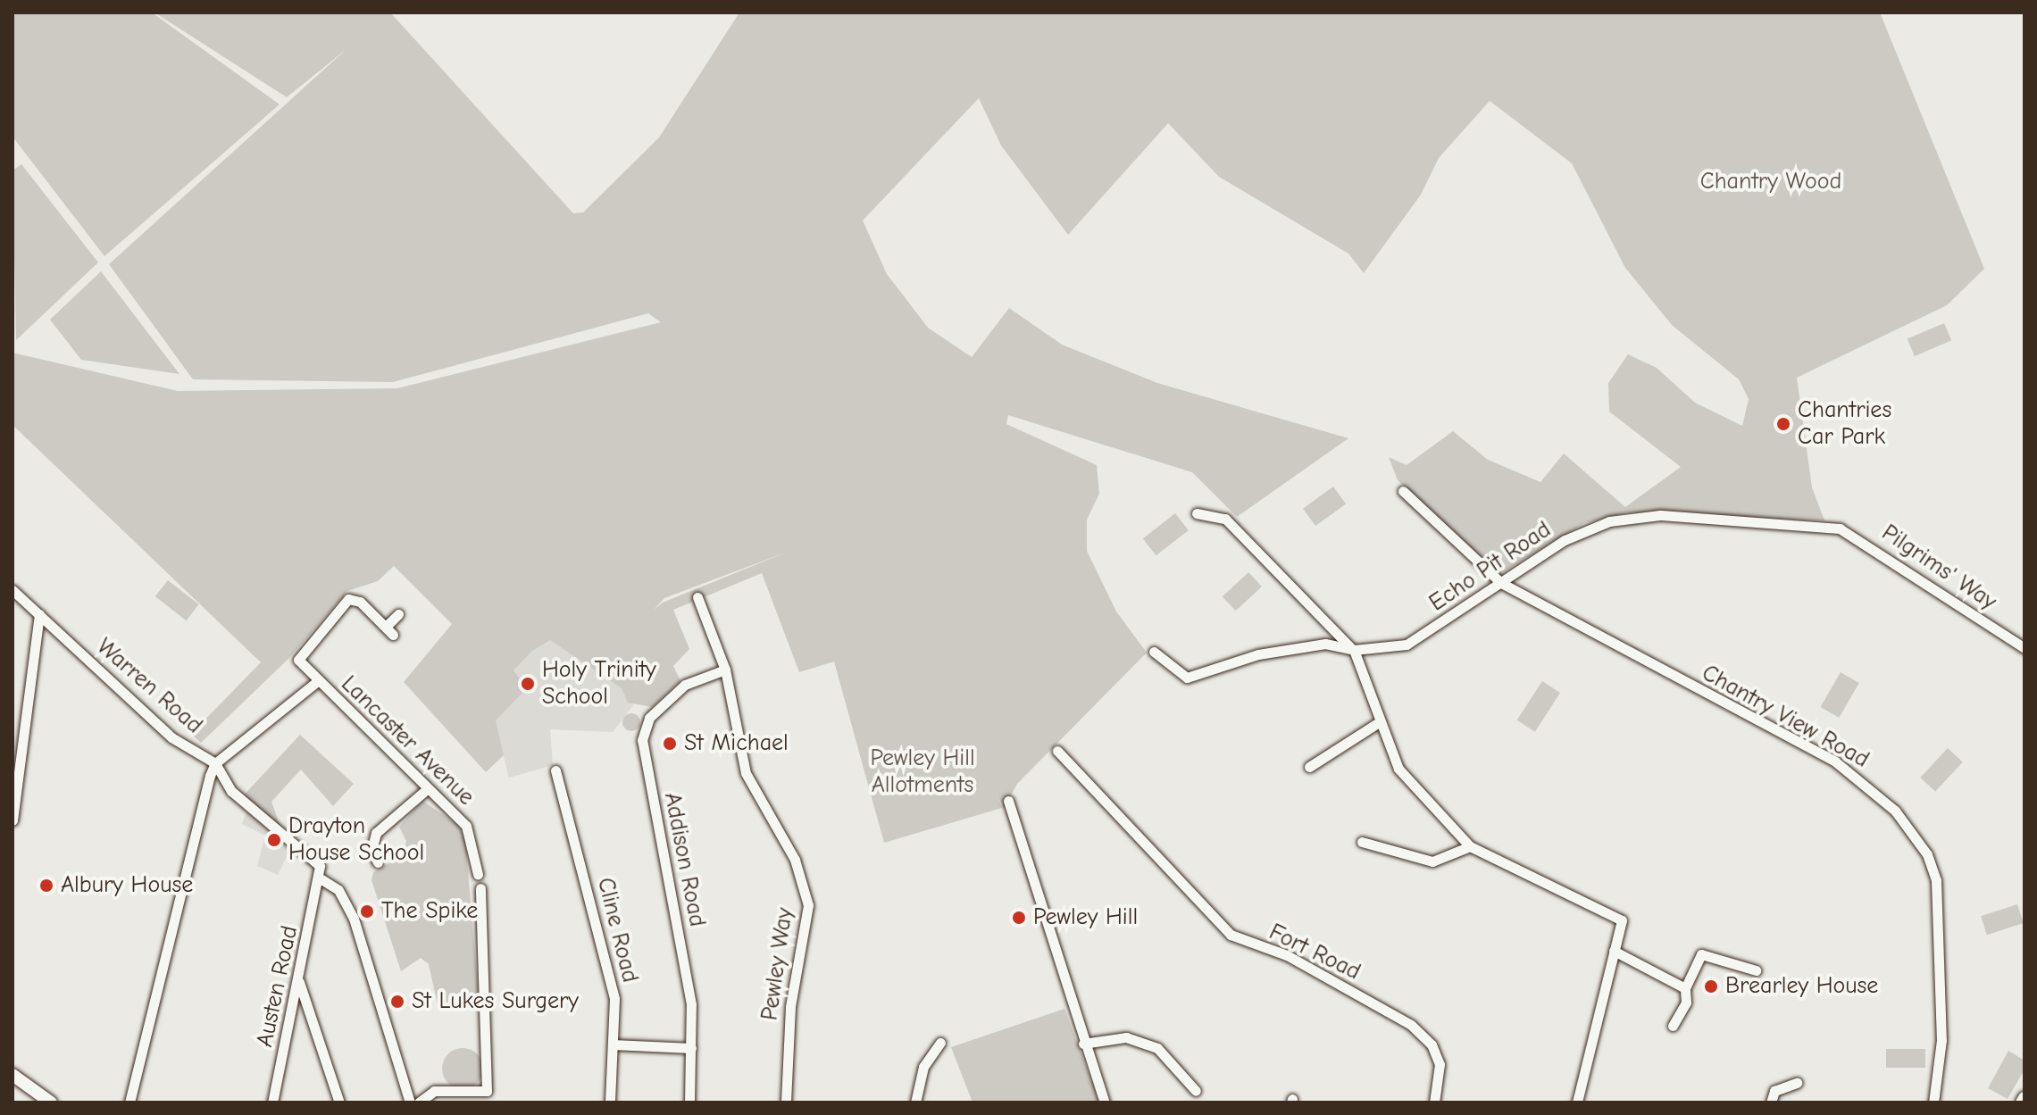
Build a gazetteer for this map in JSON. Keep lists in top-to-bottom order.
{
  "streets": {
    "street": [
      "Echo Pit Road",
      "Pilgrims' Way",
      "Warren Road",
      "Chantry View Road",
      "Lancaster Avenue",
      "Addison Road",
      "Cline Road",
      "Fort Road",
      "Pewley Way",
      "Austen Road"
    ]
  },
  "crossings": [
    ["Echo Pit Road", "Pilgrims' Way"],
    ["Echo Pit Road", "Chantry View Road"],
    ["Warren Road", "Lancaster Avenue"],
    ["Addison Road", "Pewley Way"]
  ],
  "parks": ["Chantry Wood", "Pewley Hill Allotments"],
  "places": [
    "Chantries Car Park",
    "Holy Trinity School",
    "St Michael",
    "Drayton House School",
    "Albury House",
    "The Spike",
    "Pewley Hill",
    "Brearley House",
    "St Lukes Surgery"
  ]
}
